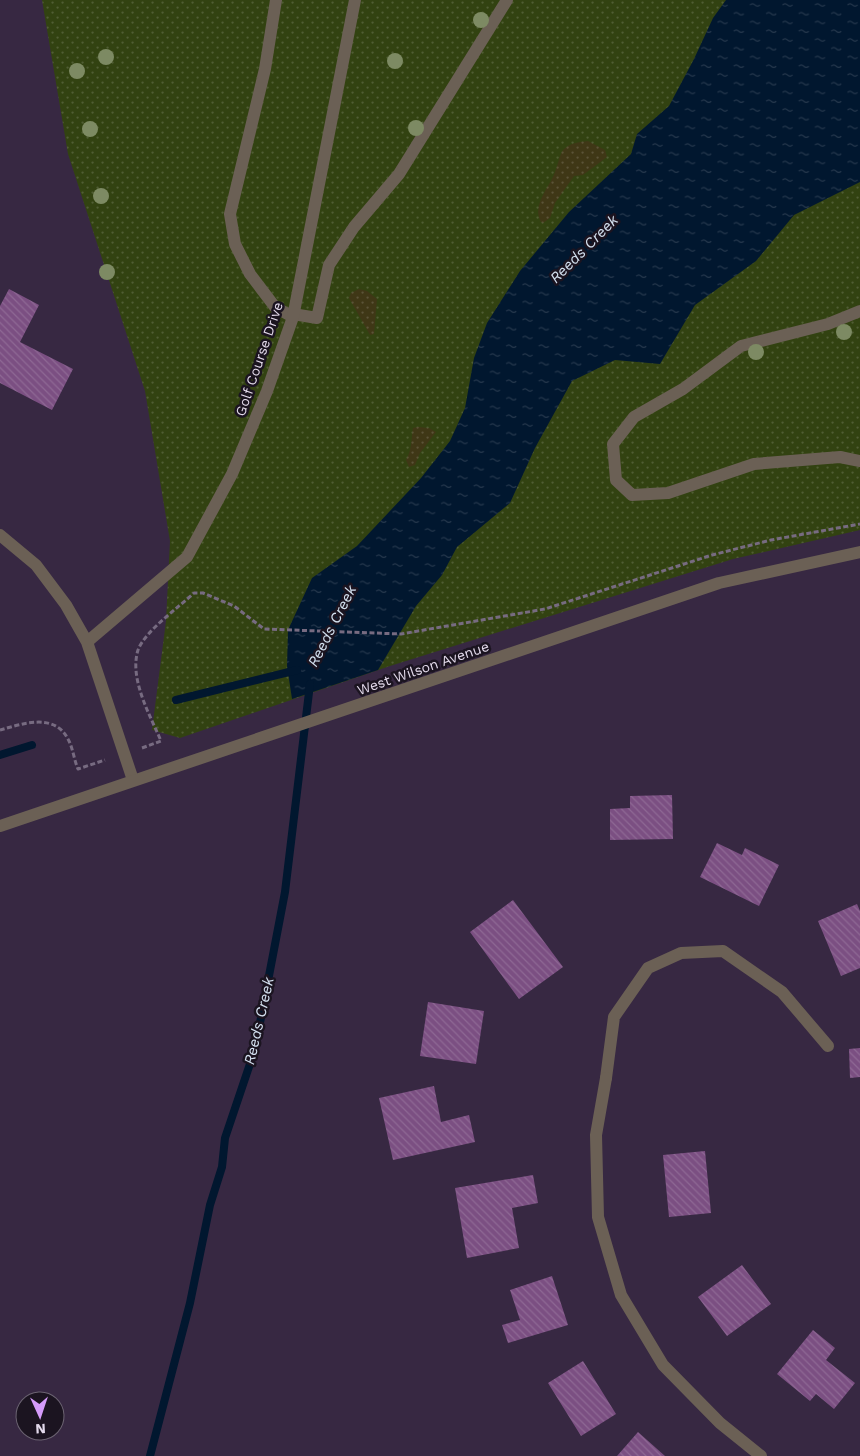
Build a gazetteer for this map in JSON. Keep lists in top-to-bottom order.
{
  "streets": {
    "street": ["Golf Course Drive", "West Wilson Avenue"]
  },
  "water": ["Reeds Creek"],
  "north": "bottom"
}
